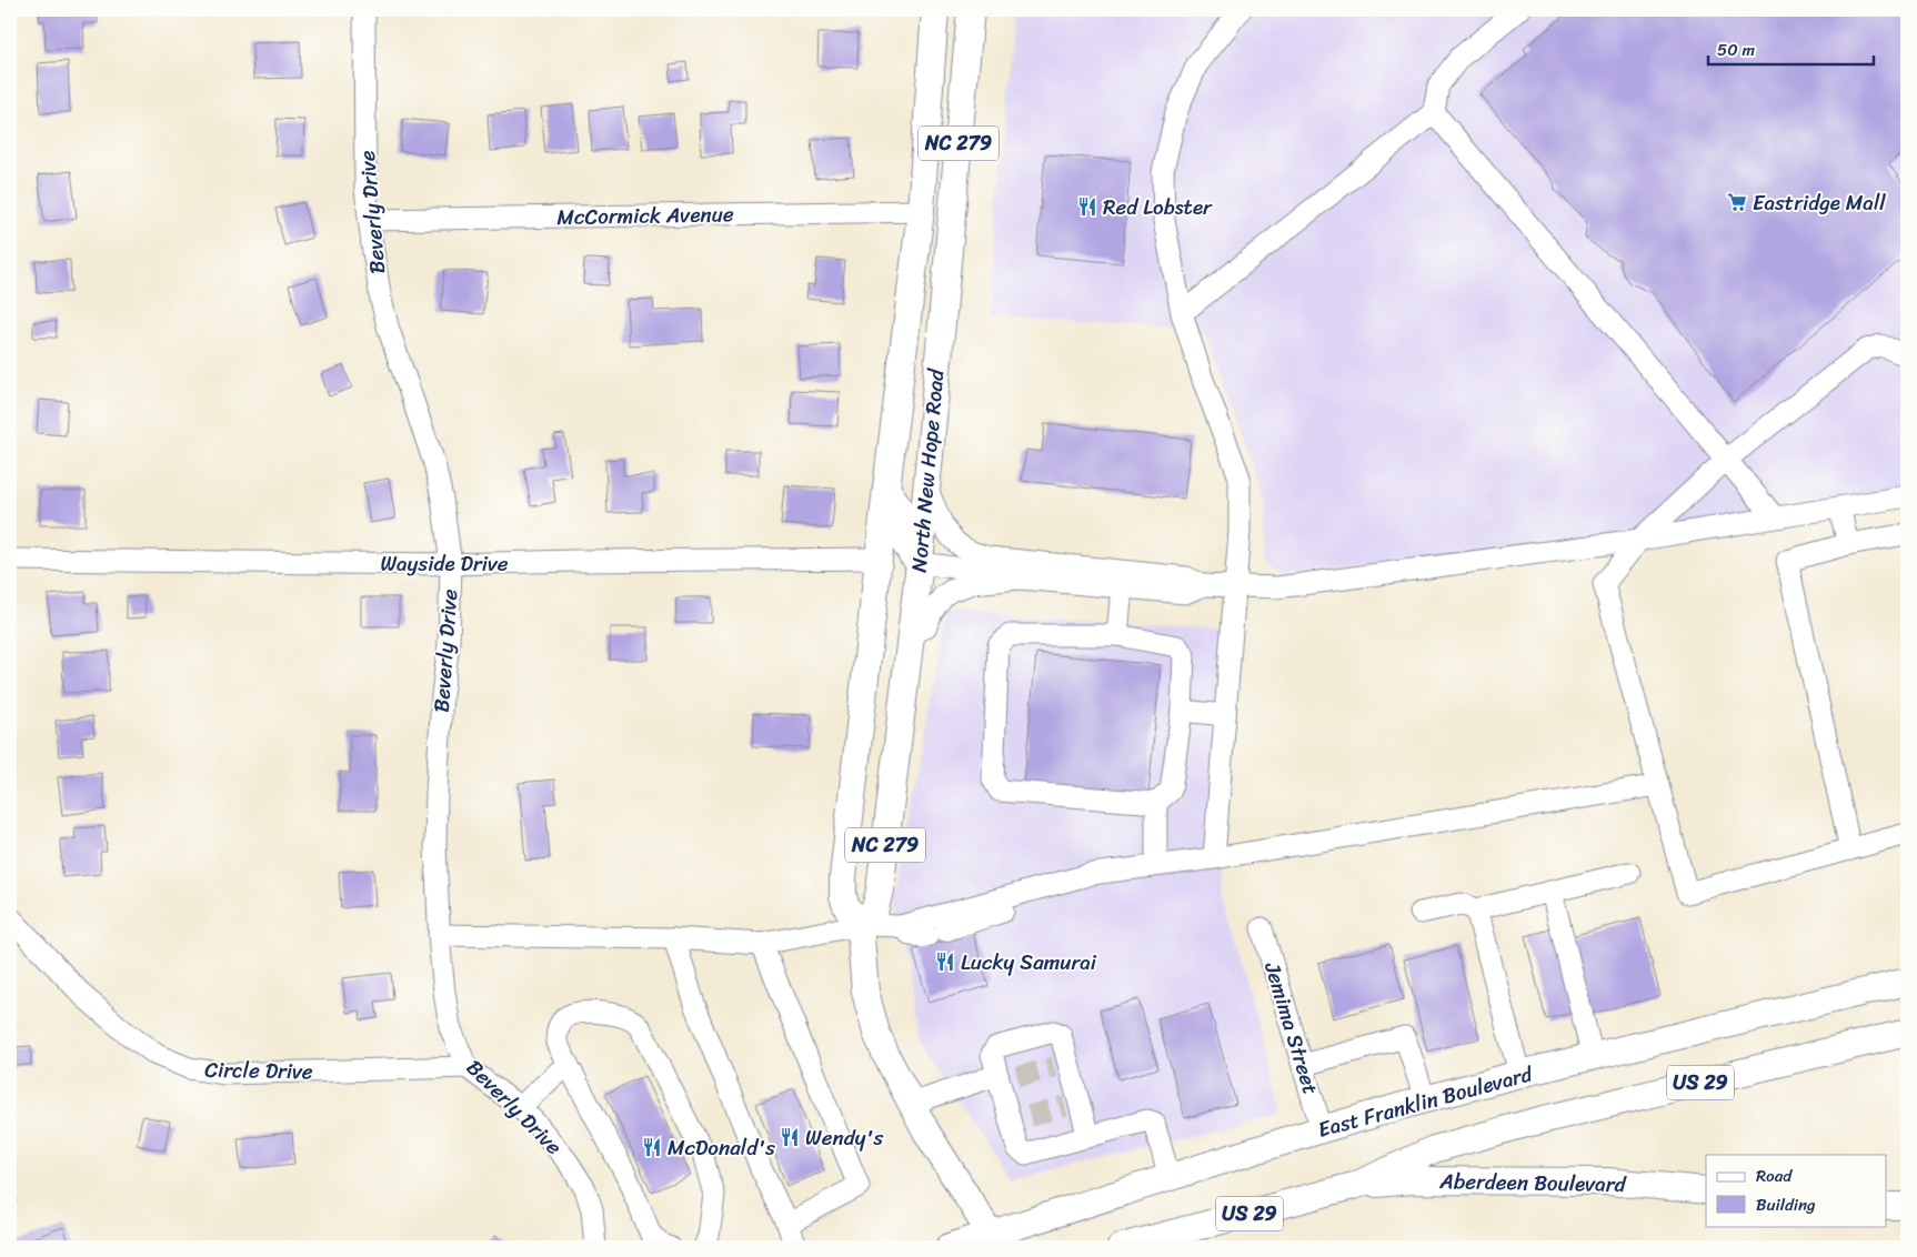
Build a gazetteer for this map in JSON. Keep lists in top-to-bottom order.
{
  "streets": {
    "main road": [
      "NC 279",
      "North New Hope Road",
      "US 29",
      "East Franklin Boulevard",
      "Aberdeen Boulevard"
    ],
    "street": [
      "Beverly Drive",
      "McCormick Avenue",
      "Wayside Drive",
      "Jemima Street",
      "Circle Drive"
    ]
  },
  "crossings": [
    ["Beverly Drive", "McCormick Avenue"],
    ["Beverly Drive", "Wayside Drive"],
    ["Beverly Drive", "Circle Drive"],
    ["McCormick Avenue", "North New Hope Road"],
    ["North New Hope Road", "Wayside Drive"],
    ["North New Hope Road", "East Franklin Boulevard"],
    ["Jemima Street", "East Franklin Boulevard"],
    ["US 29", "Aberdeen Boulevard"]
  ],
  "places": {
    "supermarket": ["Eastridge Mall"],
    "restaurant": [
      "Red Lobster",
      "Lucky Samurai",
      "Wendy's",
      "McDonald's"
    ]
  },
  "legend": ["Road", "Building"],
  "scale_bar": "50 m"
}
